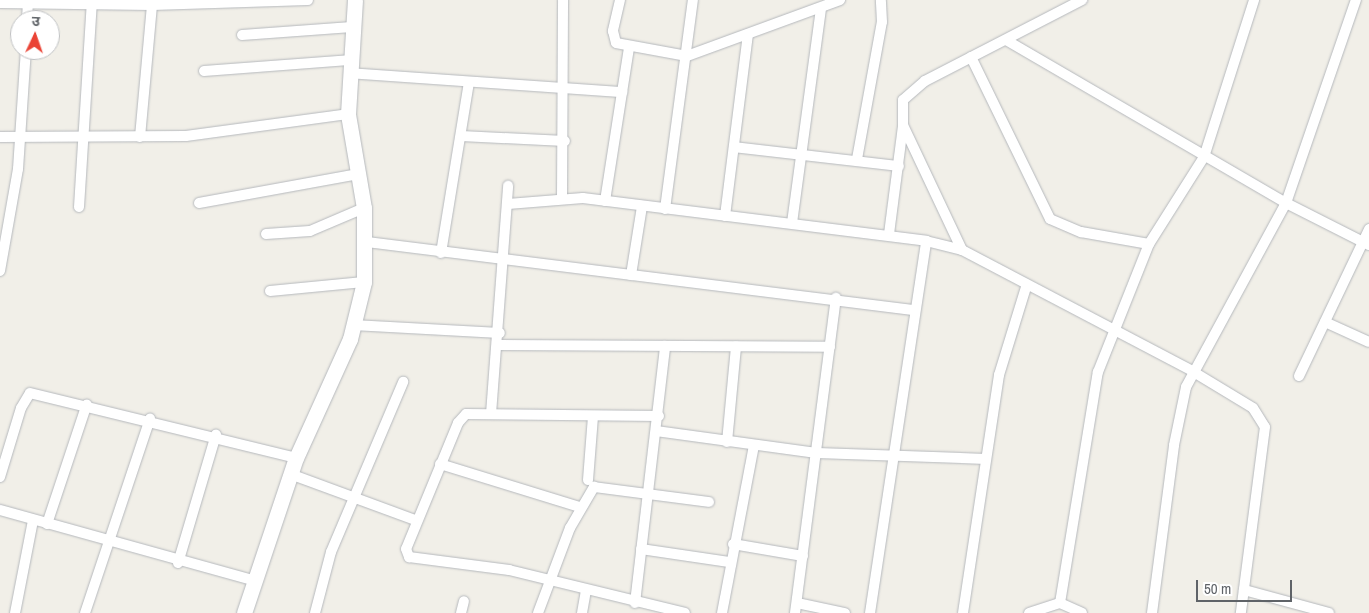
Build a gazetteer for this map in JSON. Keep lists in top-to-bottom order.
{
  "scale_bar": "50 m",
  "north": "top"
}
